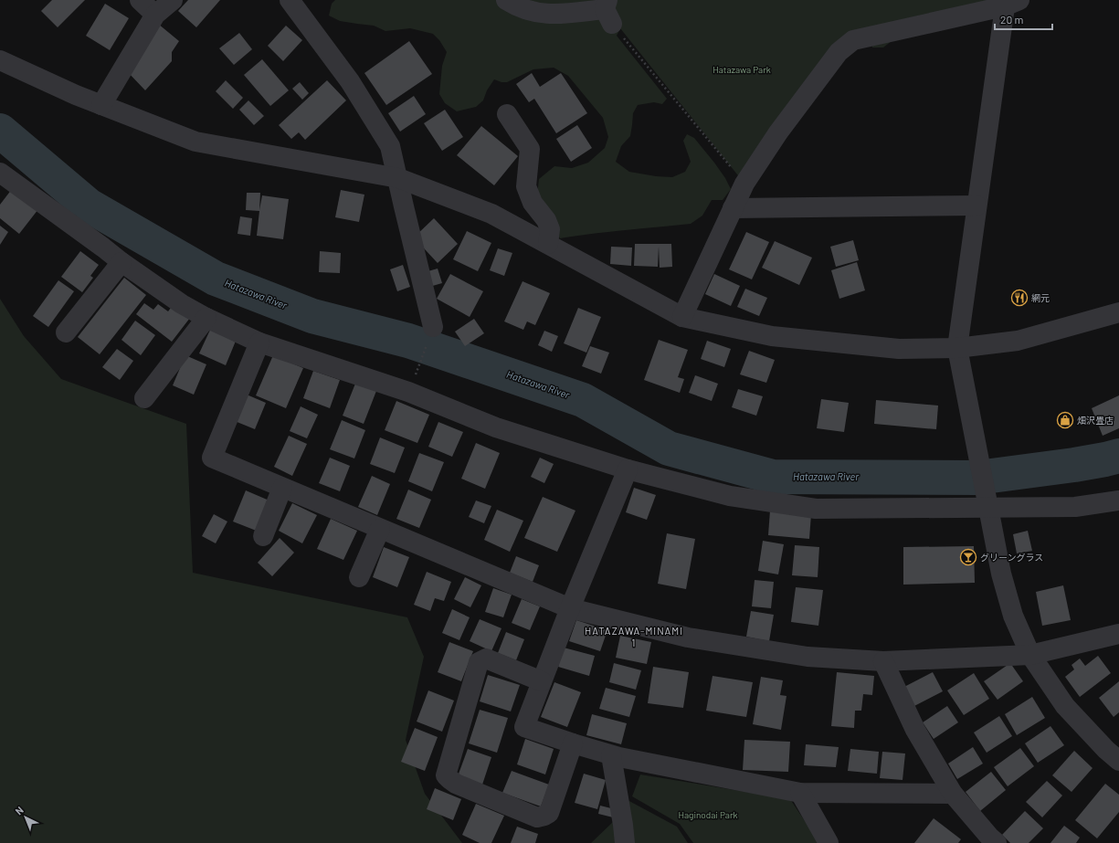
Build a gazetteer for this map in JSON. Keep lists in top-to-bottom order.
{
  "districts": ["HATAZAWA-MINAMI 1"],
  "water": ["Hatazawa River"],
  "parks": ["Hatazawa Park", "Haginodai Park"],
  "places": {
    "restaurant": ["網元"],
    "shop": ["畑沢畳店"],
    "bar": ["グリーングラス"]
  },
  "scale_bar": "20 m",
  "north": "top left"
}
